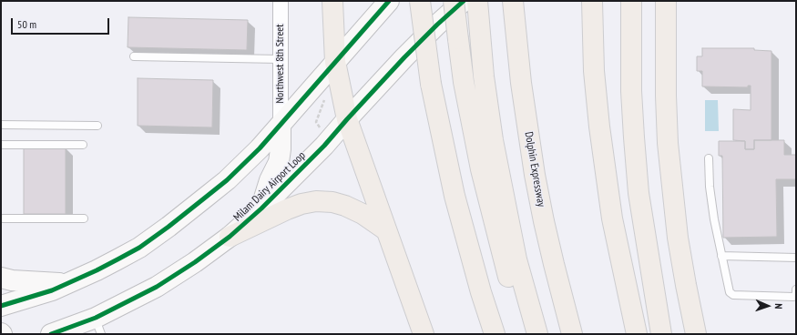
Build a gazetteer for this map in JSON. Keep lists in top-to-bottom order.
{
  "streets": {
    "highway": ["Dolphin Expressway"],
    "main road": ["Milam Dairy Airport Loop"],
    "street": ["Northwest 8th Street"]
  },
  "scale_bar": "50 m",
  "north": "right"
}
